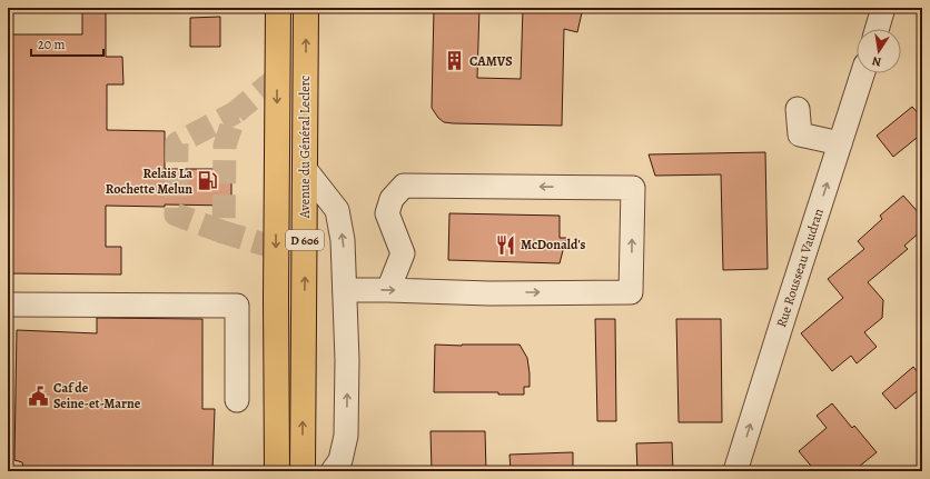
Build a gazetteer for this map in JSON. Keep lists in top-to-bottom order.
{
  "streets": {
    "main road": ["Avenue du Général Leclerc", "D 606"],
    "street": ["Rue Rousseau Vaudran"]
  },
  "one_way": ["Rue Rousseau Vaudran"],
  "places": {
    "building": ["CAMVS"],
    "fuel station": ["Relais La Rochette Melun"],
    "restaurant": ["McDonald's"],
    "public building": ["Caf de Seine-et-Marne"]
  },
  "scale_bar": "20 m",
  "north": "bottom"
}
